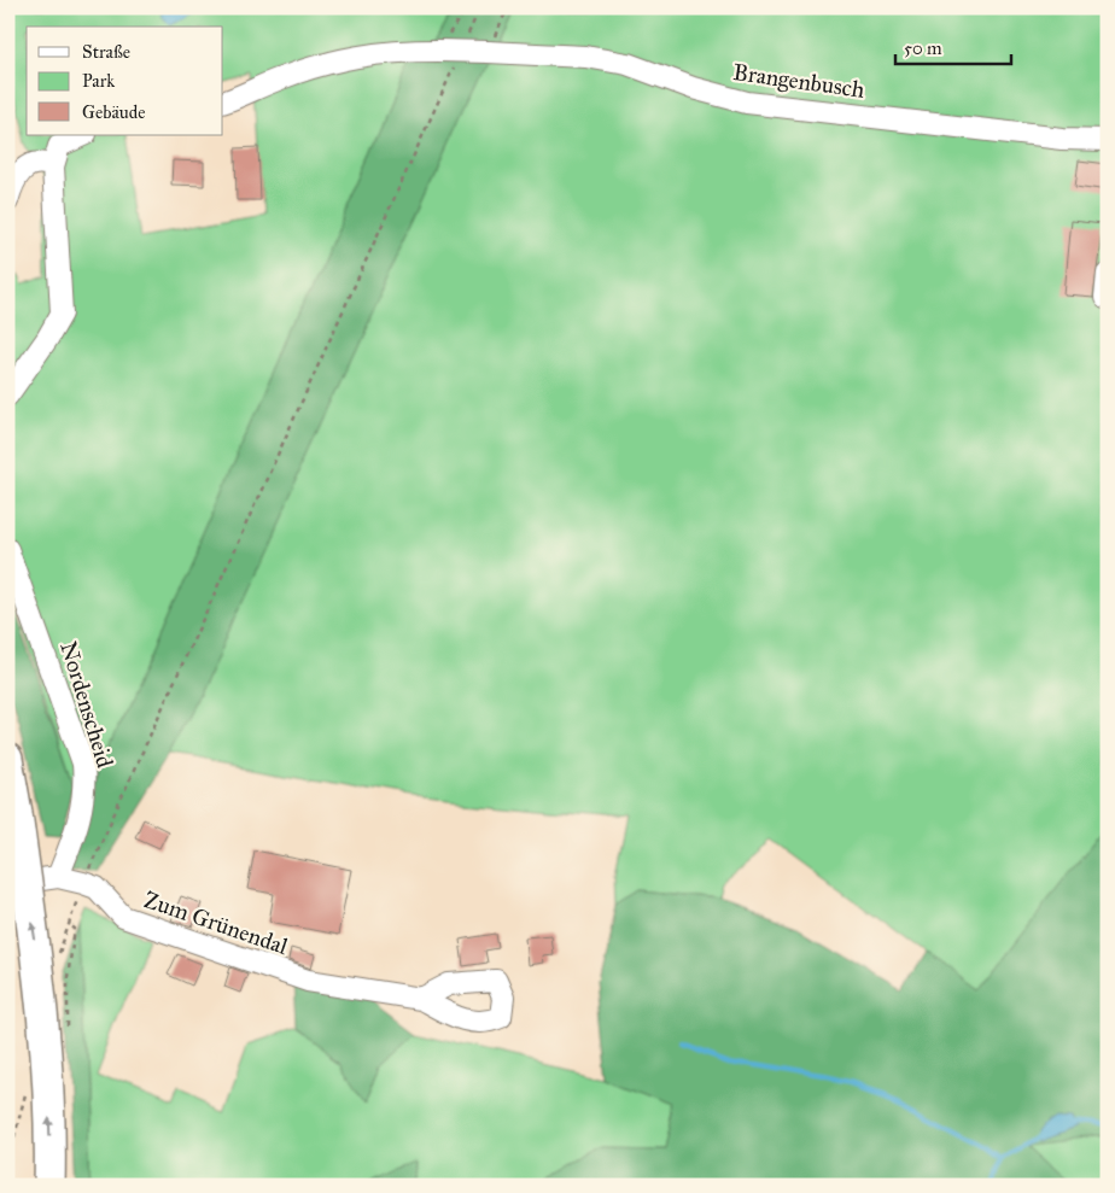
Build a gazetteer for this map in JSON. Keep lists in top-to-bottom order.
{
  "streets": {
    "street": ["Brangenbusch", "Nordenscheid", "Zum Grünendal"]
  },
  "crossings": [
    ["Nordenscheid", "Zum Grünendal"]
  ],
  "legend": ["Straße", "Park", "Gebäude"],
  "scale_bar": "50 m"
}
